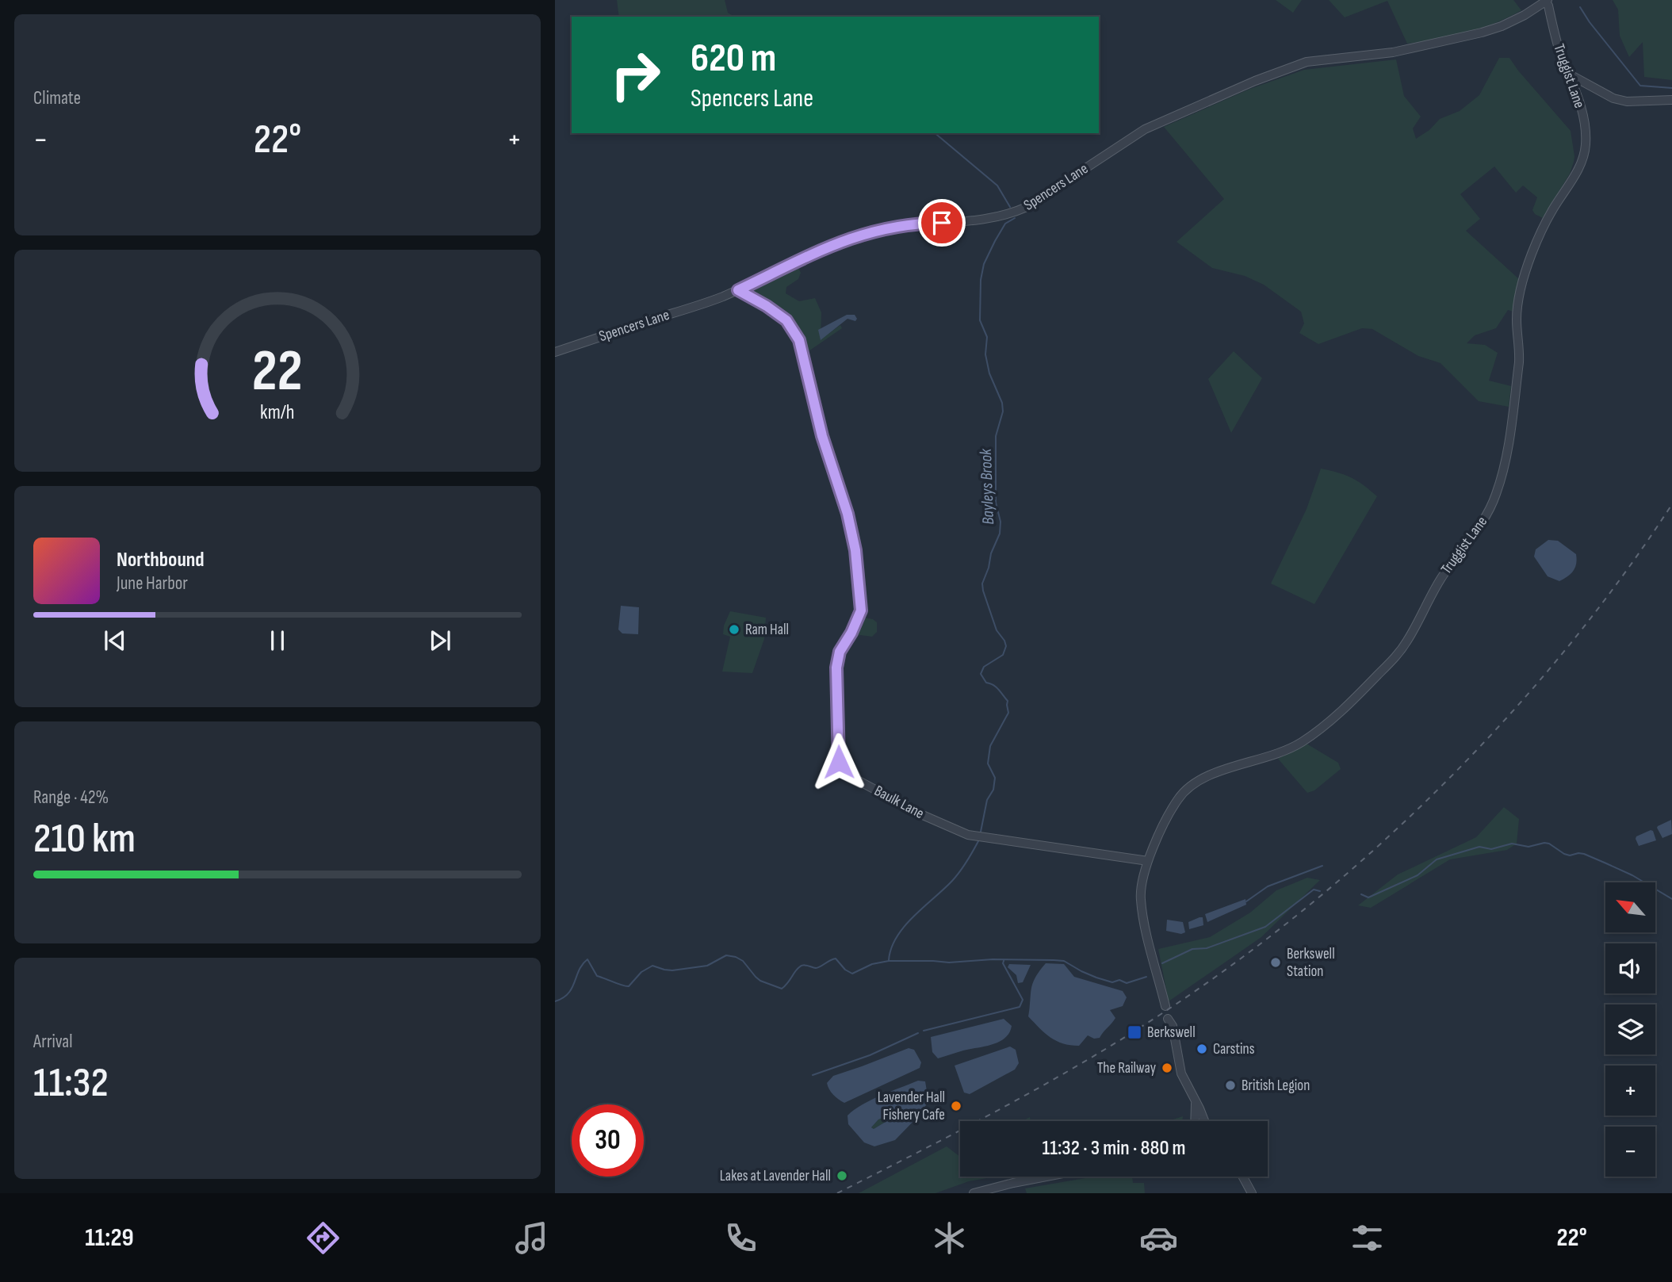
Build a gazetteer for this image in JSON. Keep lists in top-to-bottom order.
{
  "streets": {
    "street": ["Truggist Lane", "Spencers Lane", "Baulk Lane"]
  },
  "crossings": [
    ["Truggist Lane", "Spencers Lane"],
    ["Truggist Lane", "Baulk Lane"],
    ["Spencers Lane", "Baulk Lane"]
  ],
  "water": ["Bayleys Brook"],
  "places": {
    "other": [
      "Ram Hall",
      "Berkswell Station",
      "Carstins",
      "The Railway",
      "British Legion",
      "Lavender Hall Fishery Cafe",
      "Lakes at Lavender Hall"
    ],
    "transit": ["Berkswell"]
  },
  "north": "top left",
  "page": {
    "tile": [
      "Climate",
      ["Range · 42%", "210 km"],
      ["Arrival", "11:32"]
    ],
    "turn": ["620 m", "Spencers Lane"],
    "heat": ["−", "22°", "+"],
    "song": ["Northbound", "June Harbor"],
    "map_buttons": ["+", "−"],
    "limit": "30",
    "trip": "11:32 · 3 min · 880 m",
    "tabs": ["11:29", "22°"],
    "gauge": ["22", "km/h"]
  }
}
